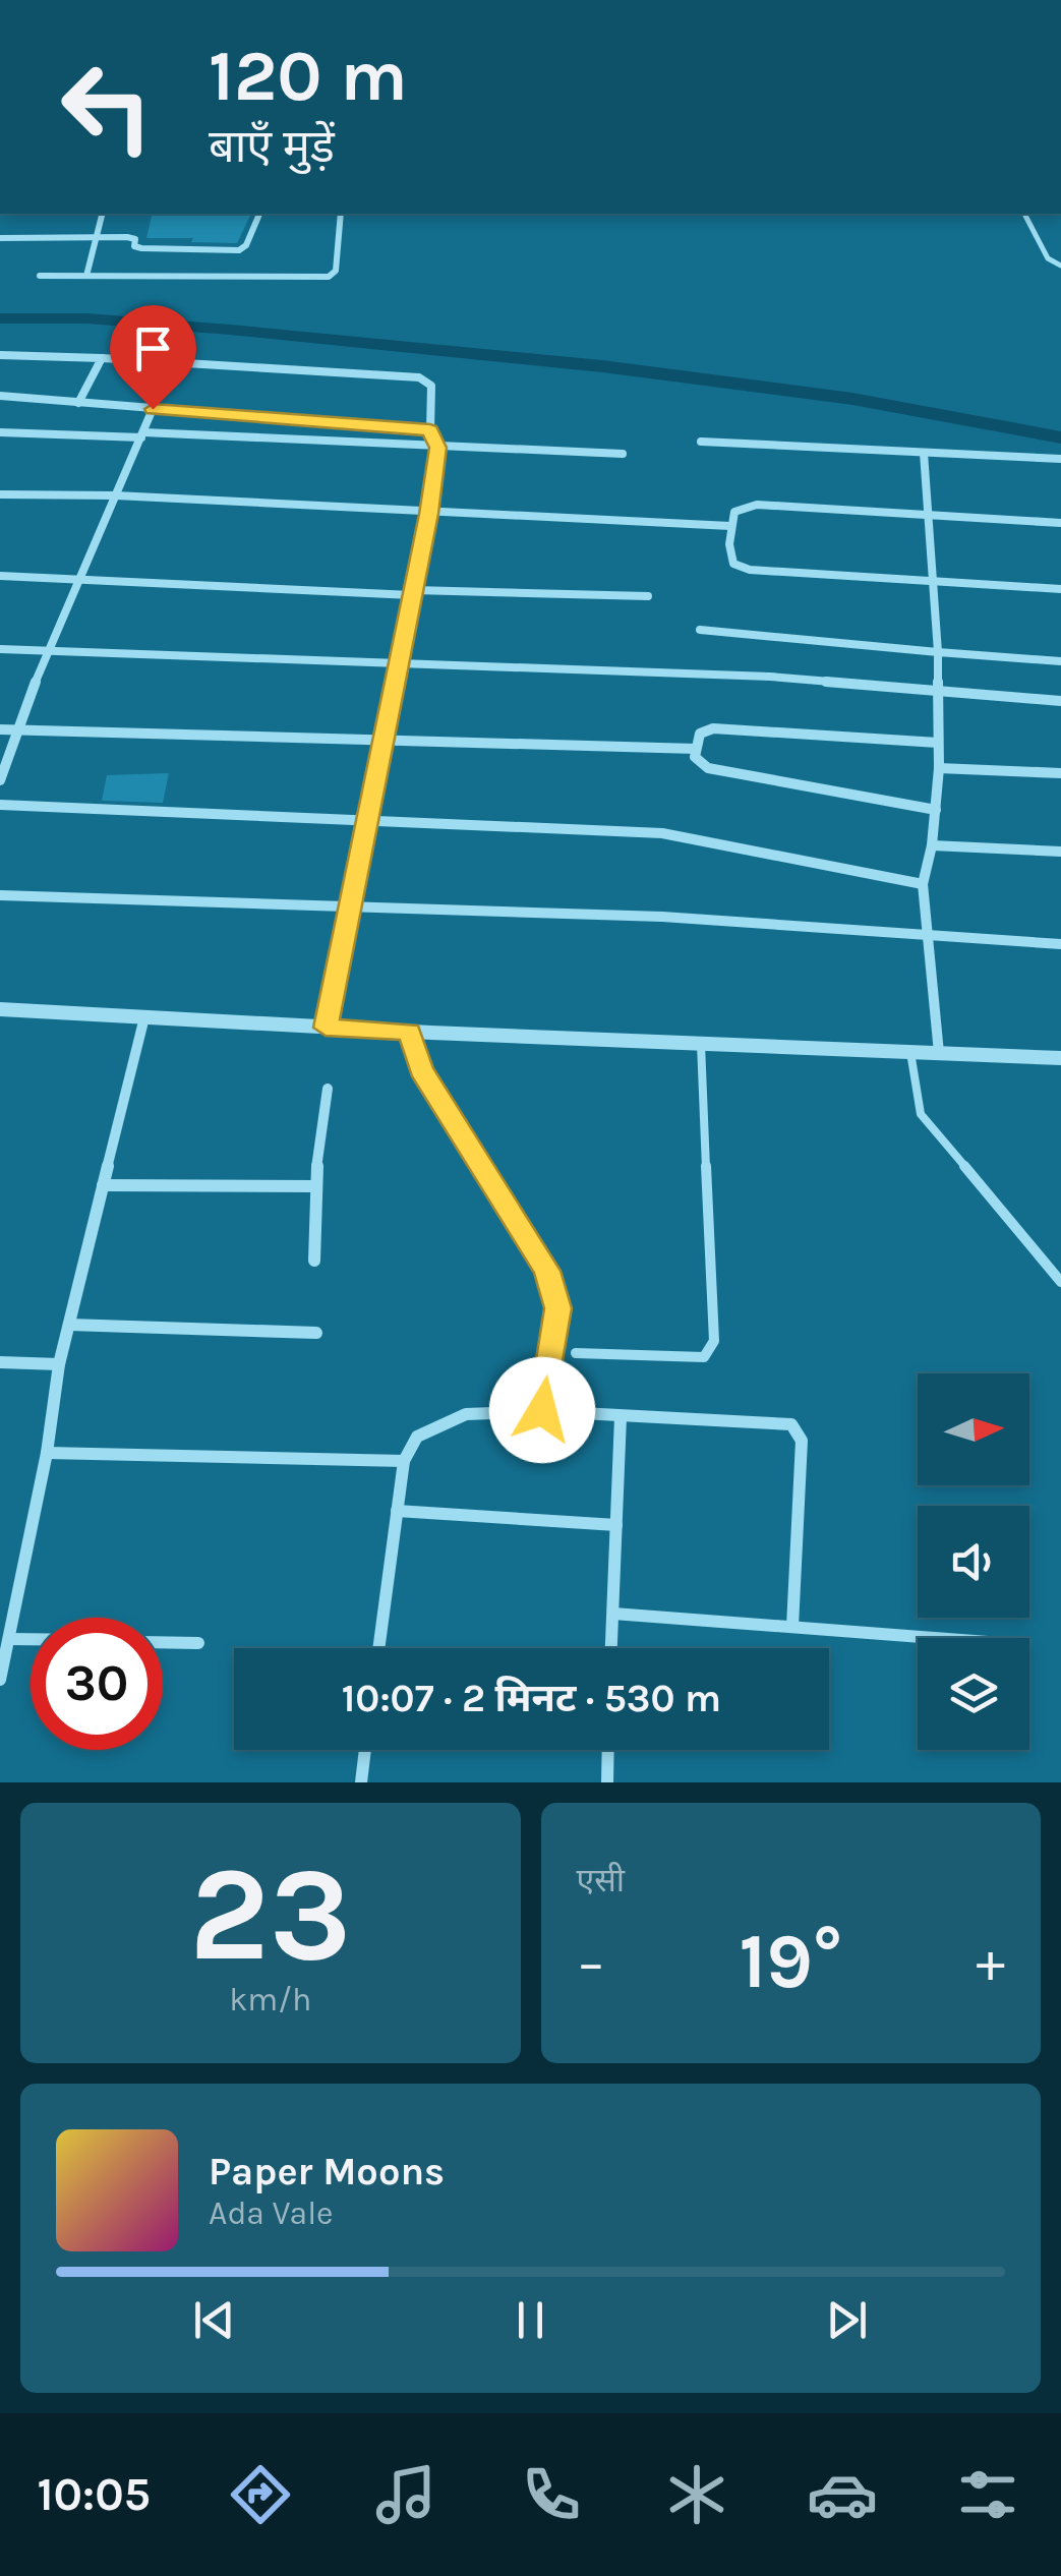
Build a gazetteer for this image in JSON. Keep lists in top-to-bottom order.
{
  "north": "right",
  "page": {
    "turn": ["120 m", "बाएँ मुड़ें"],
    "limit": "30",
    "trip": "10:07 · 2 मिनट · 530 m",
    "tile": [
      ["23", "km/h"],
      "एसी"
    ],
    "heat": ["−", "19°", "+"],
    "song": ["Paper Moons", "Ada Vale"],
    "tabs": "10:05"
  }
}
